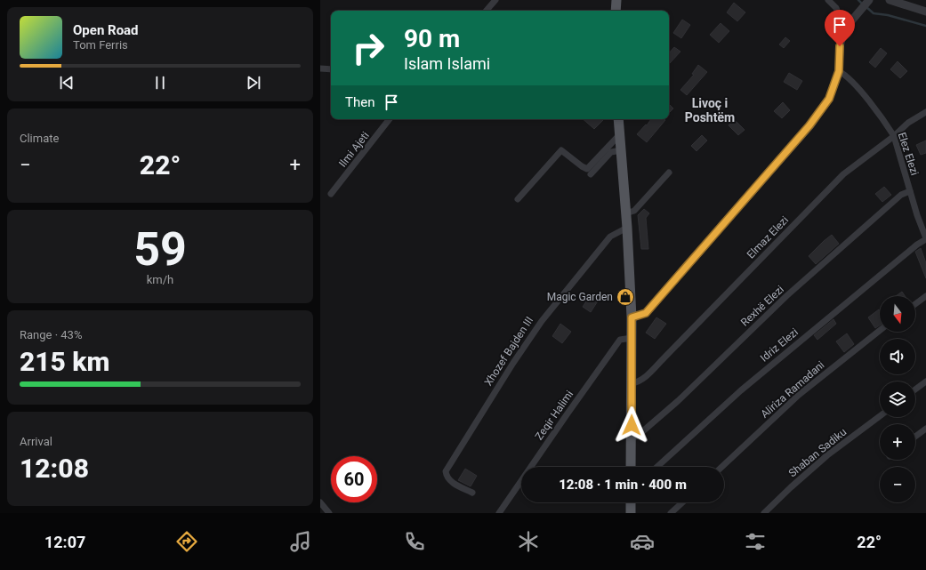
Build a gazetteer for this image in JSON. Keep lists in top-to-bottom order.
{
  "streets": {
    "street": [
      "Ilmi Ajeti",
      "Elez Elezi",
      "Elmaz Elezi",
      "Rexhë Elezi",
      "Idriz Elezi",
      "Xhozef Bajden III",
      "Aliriza Ramadani",
      "Zeqir Halimi",
      "Shaban Sadiku"
    ]
  },
  "crossings": [
    ["Elez Elezi", "Elmaz Elezi"],
    ["Elez Elezi", "Rexhë Elezi"],
    ["Elez Elezi", "Idriz Elezi"]
  ],
  "districts": ["Livoç i Poshtëm"],
  "places": {
    "shop": ["Magic Garden"]
  },
  "north": "bottom",
  "page": {
    "turn": ["90 m", "Islam Islami"],
    "song": ["Open Road", "Tom Ferris"],
    "then": "Then",
    "tile": [
      "Climate",
      ["59", "km/h"],
      ["Range · 43%", "215 km"],
      ["Arrival", "12:08"]
    ],
    "heat": ["−", "22°", "+"],
    "map_buttons": ["+", "−"],
    "limit": "60",
    "trip": "12:08 · 1 min · 400 m",
    "tabs": ["12:07", "22°"]
  }
}
